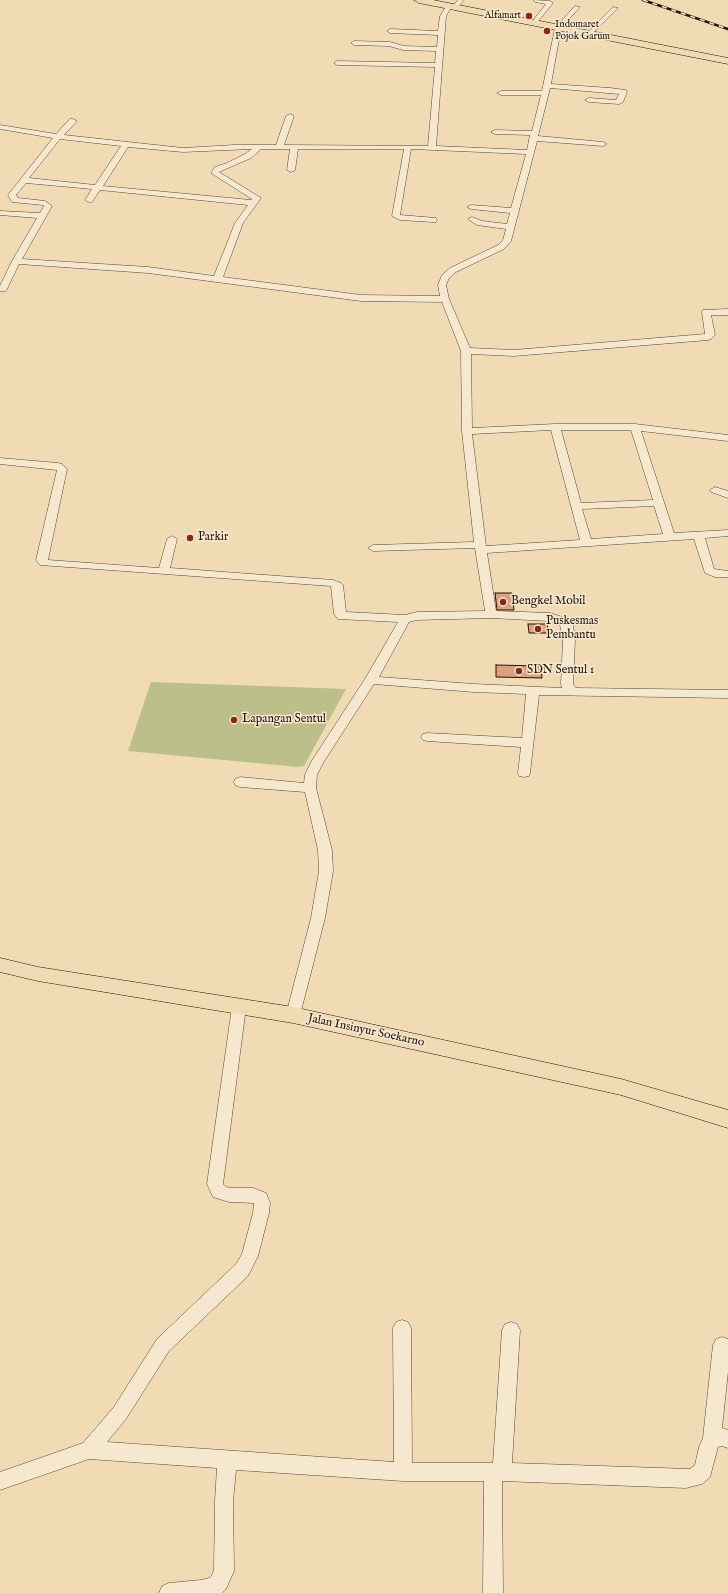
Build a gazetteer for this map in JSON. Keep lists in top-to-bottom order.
{
  "streets": {
    "main road": ["Jalan Insinyur Soekarno"]
  },
  "places": [
    "Alfamart",
    "Indomaret Pojok Garum",
    "Parkir",
    "Bengkel Mobil",
    "Puskesmas Pembantu",
    "SDN Sentul 1",
    "Lapangan Sentul"
  ]
}
